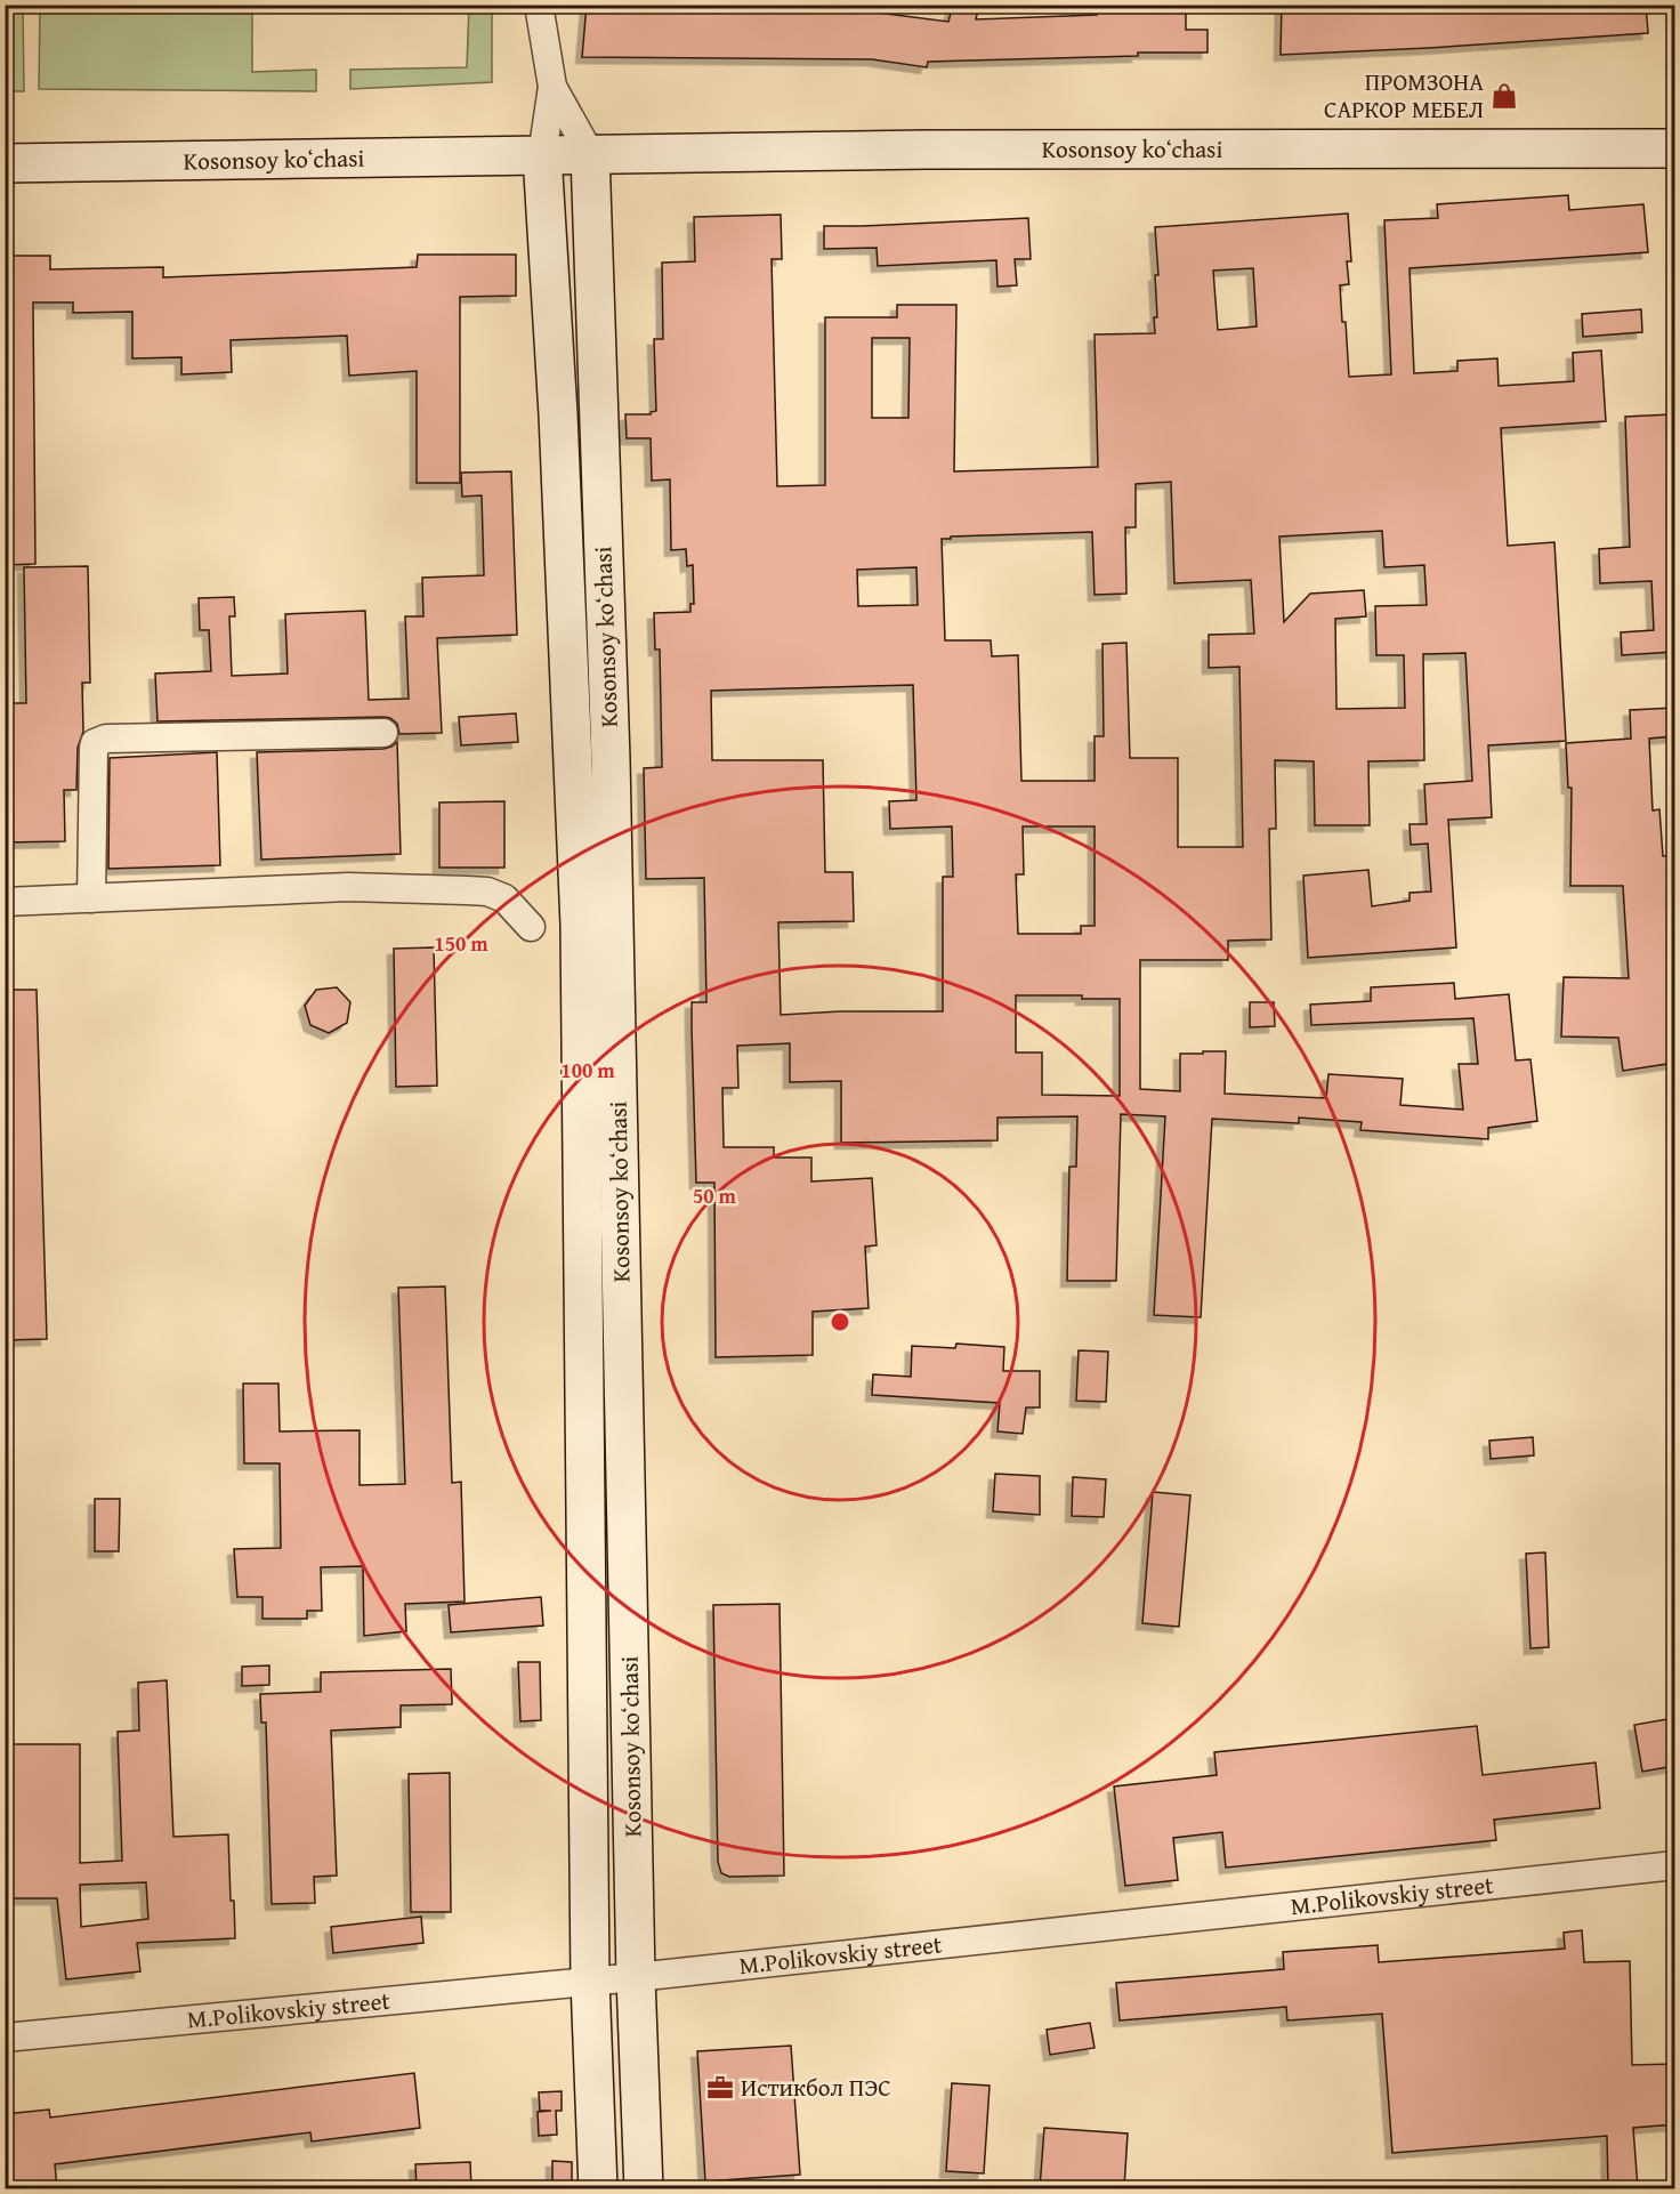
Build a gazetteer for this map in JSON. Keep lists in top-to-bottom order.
{
  "streets": {
    "street": ["Kosonsoy koʻchasi", "M.Polikovskiy street"]
  },
  "crossings": [
    ["Kosonsoy koʻchasi", "M.Polikovskiy street"]
  ],
  "places": {
    "shop": ["ПРОМЗОНА САРКОР МЕБЕЛ"],
    "office": ["Истикбол ПЭС"]
  },
  "rings": ["150 m", "100 m", "50 m"]
}
